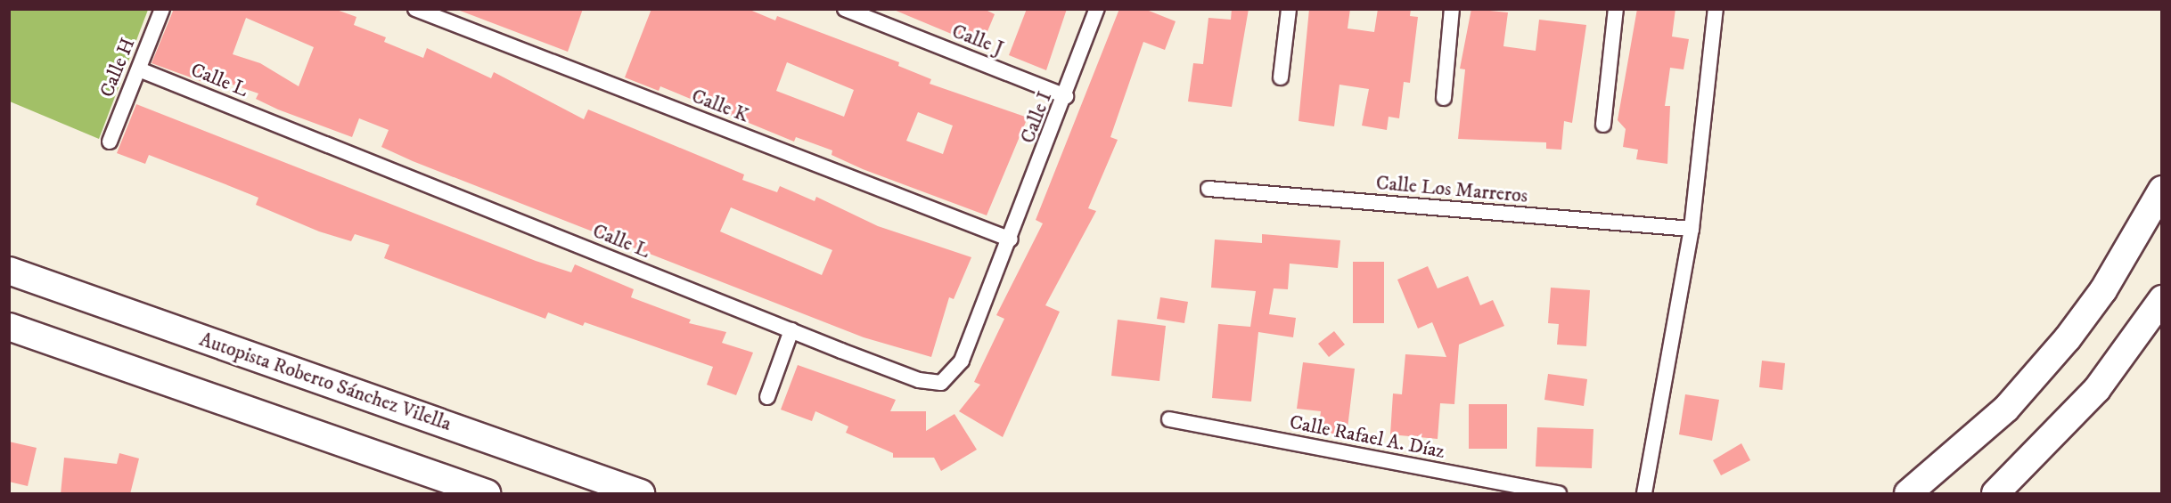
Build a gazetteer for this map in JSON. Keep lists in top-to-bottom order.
{
  "streets": {
    "highway": ["Autopista Roberto Sánchez Vilella"],
    "street": [
      "Calle J",
      "Calle H",
      "Calle L",
      "Calle K",
      "Calle I",
      "Calle Los Marreros",
      "Calle Rafael A. Díaz"
    ]
  },
  "crossings": [
    ["Calle J", "Calle I"],
    ["Calle H", "Calle L"],
    ["Calle L", "Calle K"],
    ["Calle L", "Calle I"],
    ["Calle K", "Calle I"]
  ]
}
